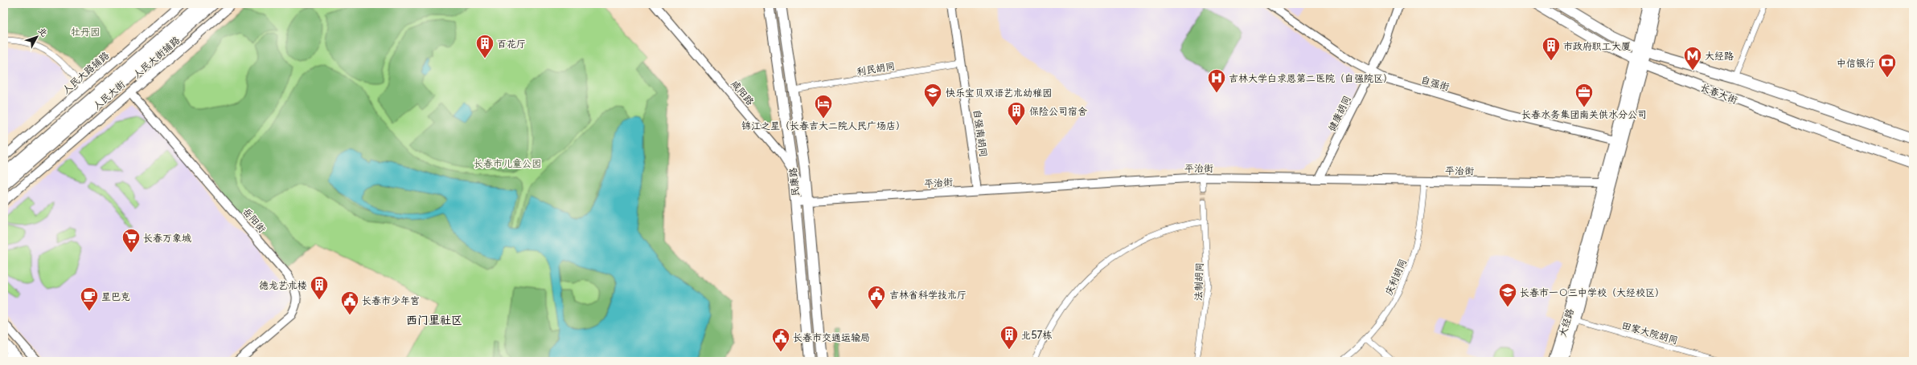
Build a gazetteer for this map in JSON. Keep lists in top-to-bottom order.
{
  "streets": {
    "main road": [
      "长春大街",
      "人民大街",
      "民康路",
      "大经路"
    ],
    "street": [
      "人民大街辅路",
      "利民胡同",
      "人民大路辅路",
      "自强街",
      "咸阳路",
      "健康胡同",
      "自强南胡同",
      "平治街",
      "岳阳街",
      "庆利胡同",
      "法制胡同",
      "田家大院胡同"
    ]
  },
  "crossings": [
    ["人民大街辅路", "岳阳街"],
    ["利民胡同", "自强南胡同"],
    ["利民胡同", "民康路"],
    ["自强街", "健康胡同"],
    ["自强街", "大经路"],
    ["咸阳路", "平治街"],
    ["咸阳路", "民康路"],
    ["长春大街", "大经路"],
    ["健康胡同", "平治街"],
    ["自强南胡同", "平治街"],
    ["平治街", "民康路"],
    ["平治街", "庆利胡同"],
    ["平治街", "大经路"],
    ["大经路", "田家大院胡同"]
  ],
  "districts": ["西门里社区"],
  "parks": ["牡丹园", "长春市儿童公园"],
  "places": {
    "building": [
      "百花厅",
      "市政府职工大厦",
      "保险公司宿舍",
      "德龙艺术楼",
      "北57栋"
    ],
    "metro station": ["大经路"],
    "bank": ["中信银行"],
    "hospital": ["吉林大学白求恩第二医院（自强院区）"],
    "school or university": ["快乐宝贝双语艺术幼稚园", "长春市一〇三中学校（大经校区）"],
    "office": ["长春水务集团南关供水分公司"],
    "hotel": ["锦江之星（长春吉大二院人民广场店）"],
    "supermarket": ["长春万象城"],
    "public building": ["吉林省科学技术厅", "长春市少年宫", "长春市交通运输局"],
    "cafe": ["星巴克"]
  },
  "north": "top right"
}
